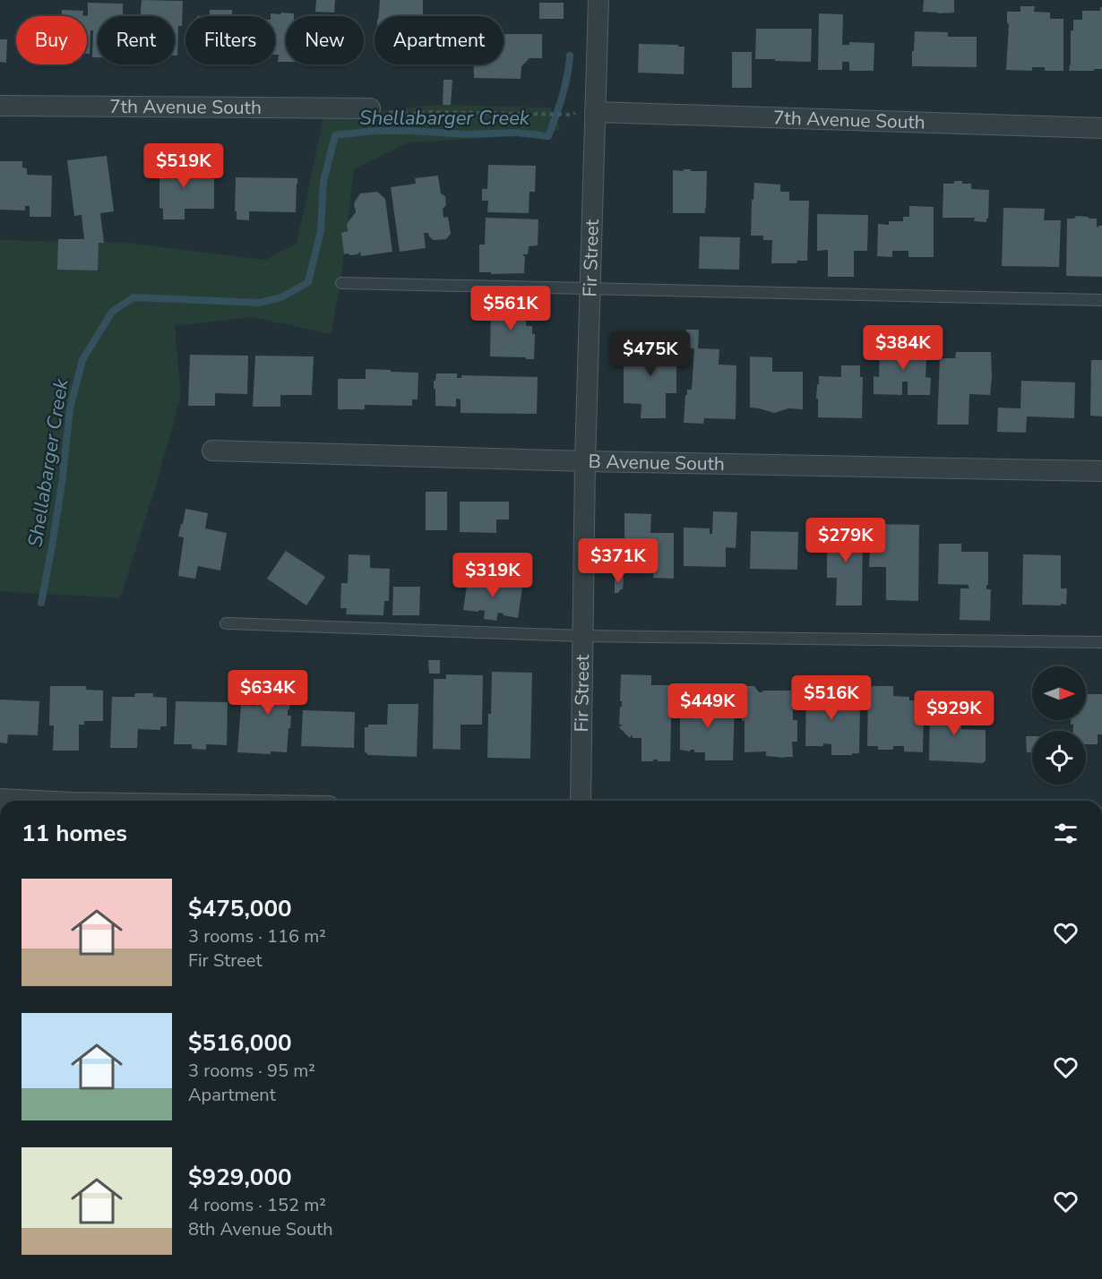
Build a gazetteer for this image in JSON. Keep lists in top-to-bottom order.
{
  "streets": {
    "street": ["7th Avenue South", "Fir Street", "B Avenue South"]
  },
  "crossings": [
    ["7th Avenue South", "Fir Street"],
    ["Fir Street", "B Avenue South"]
  ],
  "water": ["Shellabarger Creek"],
  "north": "right",
  "page": {
    "chip": [
      "Buy",
      "Rent",
      "Filters",
      "New",
      "Apartment"
    ],
    "price": [
      "$519K",
      "$561K",
      "$384K",
      "$475K",
      "$279K",
      "$371K",
      "$319K",
      "$634K",
      "$516K",
      "$449K",
      "$929K"
    ],
    "heading": "11 homes",
    "list": [
      {
        "name": "$475,000",
        "note": "3 rooms · 116 m² · Fir Street"
      },
      {
        "name": "$516,000",
        "note": "3 rooms · 95 m² · Apartment"
      },
      {
        "name": "$929,000",
        "note": "4 rooms · 152 m² · 8th Avenue South"
      }
    ]
  }
}
